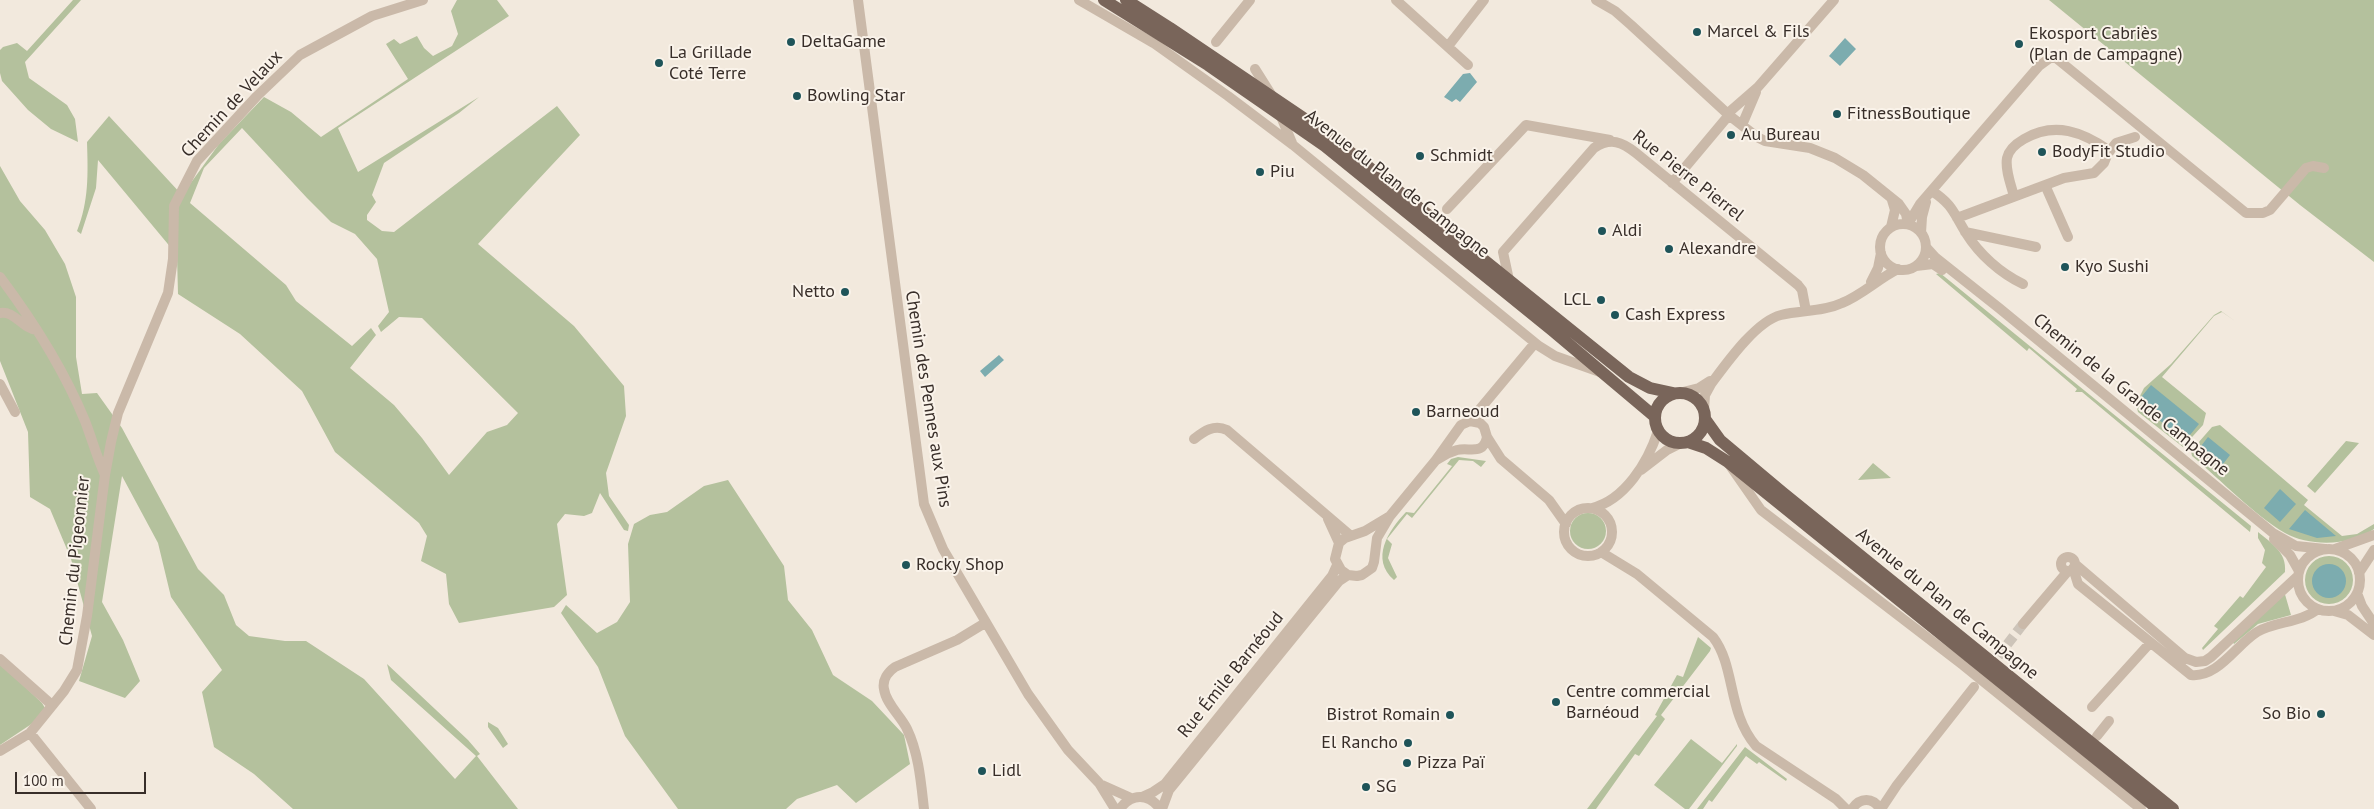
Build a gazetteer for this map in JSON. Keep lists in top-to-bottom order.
{
  "streets": {
    "main road": ["Avenue du Plan de Campagne"],
    "street": [
      "Chemin de Velaux",
      "Rue Pierre Pierrel",
      "Chemin de la Grande Campagne",
      "Chemin des Pennes aux Pins",
      "Chemin du Pigeonnier",
      "Rue Émile Barnéoud"
    ]
  },
  "crossings": [
    ["Chemin de Velaux", "Chemin du Pigeonnier"],
    ["Rue Pierre Pierrel", "Avenue du Plan de Campagne"],
    ["Chemin des Pennes aux Pins", "Rue Émile Barnéoud"]
  ],
  "places": [
    "Marcel & Fils",
    "DeltaGame",
    "Ekosport Cabriès (Plan de Campagne)",
    "La Grillade Coté Terre",
    "Bowling Star",
    "FitnessBoutique",
    "Au Bureau",
    "BodyFit Studio",
    "Schmidt",
    "Piu",
    "Aldi",
    "Alexandre",
    "Kyo Sushi",
    "Netto",
    "LCL",
    "Cash Express",
    "Barneoud",
    "Rocky Shop",
    "Centre commercial Barnéoud",
    "So Bio",
    "Bistrot Romain",
    "El Rancho",
    "Pizza Paï",
    "Lidl",
    "SG"
  ],
  "scale_bar": "100 m"
}
